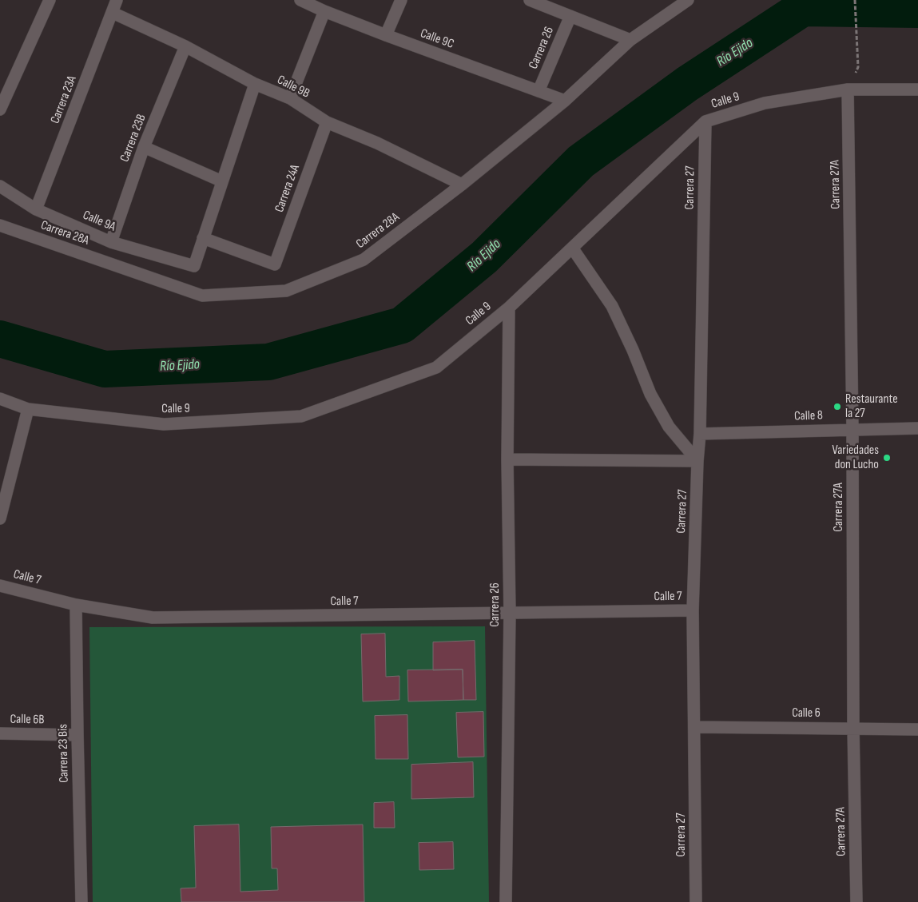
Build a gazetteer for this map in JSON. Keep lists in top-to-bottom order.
{
  "streets": {
    "street": [
      "Calle 9C",
      "Carrera 26",
      "Calle 9B",
      "Carrera 23A",
      "Calle 9",
      "Carrera 23B",
      "Carrera 27A",
      "Carrera 27",
      "Carrera 24A",
      "Calle 9A",
      "Carrera 28A",
      "Calle 8",
      "Calle 7",
      "Calle 6",
      "Calle 6B",
      "Carrera 23 Bis"
    ]
  },
  "crossings": [
    ["Calle 9C", "Carrera 26"],
    ["Calle 9C", "Carrera 28A"],
    ["Carrera 26", "Calle 9"],
    ["Carrera 26", "Calle 7"],
    ["Calle 9B", "Carrera 23A"],
    ["Calle 9B", "Carrera 23B"],
    ["Calle 9B", "Carrera 24A"],
    ["Calle 9B", "Carrera 28A"],
    ["Carrera 23A", "Calle 9A"],
    ["Calle 9", "Carrera 27A"],
    ["Calle 9", "Carrera 27"],
    ["Carrera 23B", "Calle 9A"],
    ["Carrera 27A", "Calle 8"],
    ["Carrera 27A", "Calle 6"],
    ["Carrera 27", "Calle 8"],
    ["Carrera 27", "Calle 7"],
    ["Carrera 27", "Calle 6"],
    ["Carrera 24A", "Calle 9A"],
    ["Calle 7", "Carrera 23 Bis"],
    ["Calle 6B", "Carrera 23 Bis"]
  ],
  "water": ["Río Ejido"],
  "places": ["Restaurante la 27", "Variedades don Lucho"]
}
